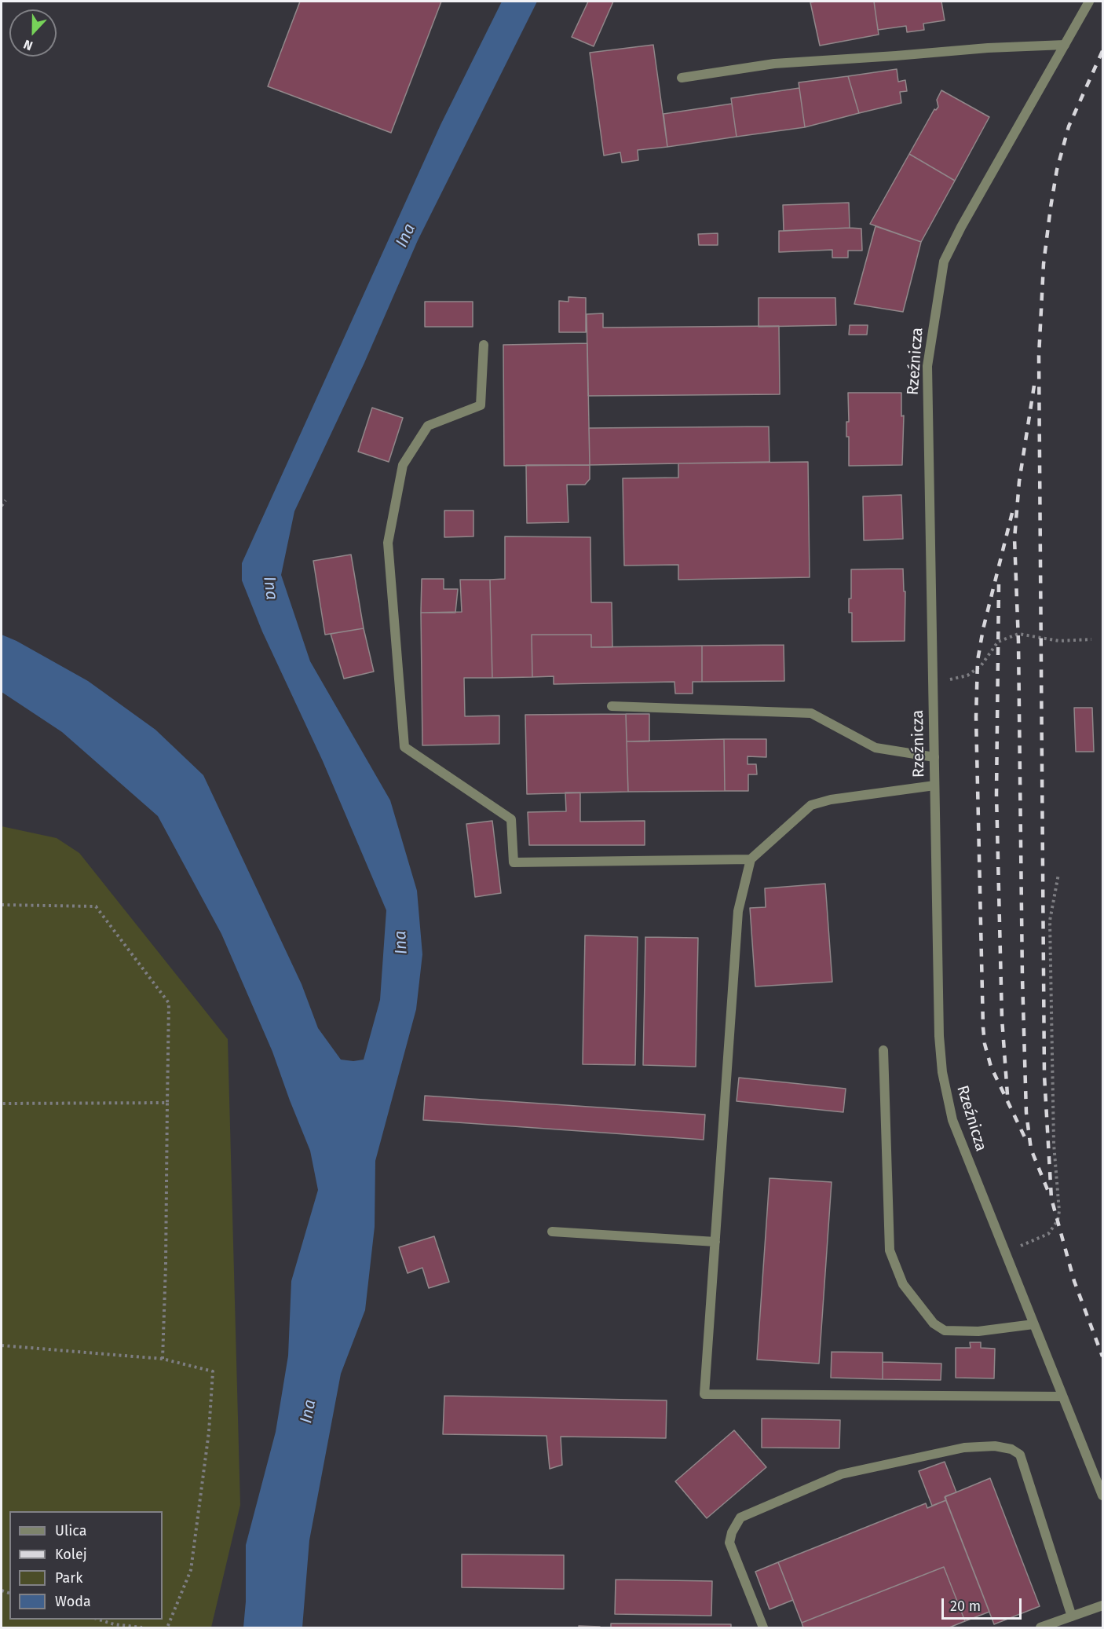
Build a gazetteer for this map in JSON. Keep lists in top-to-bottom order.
{
  "streets": {
    "street": ["Rzeźnicza"]
  },
  "water": ["Ina"],
  "legend": [
    "Ulica",
    "Kolej",
    "Park",
    "Woda"
  ],
  "scale_bar": "20 m",
  "north": "bottom"
}
